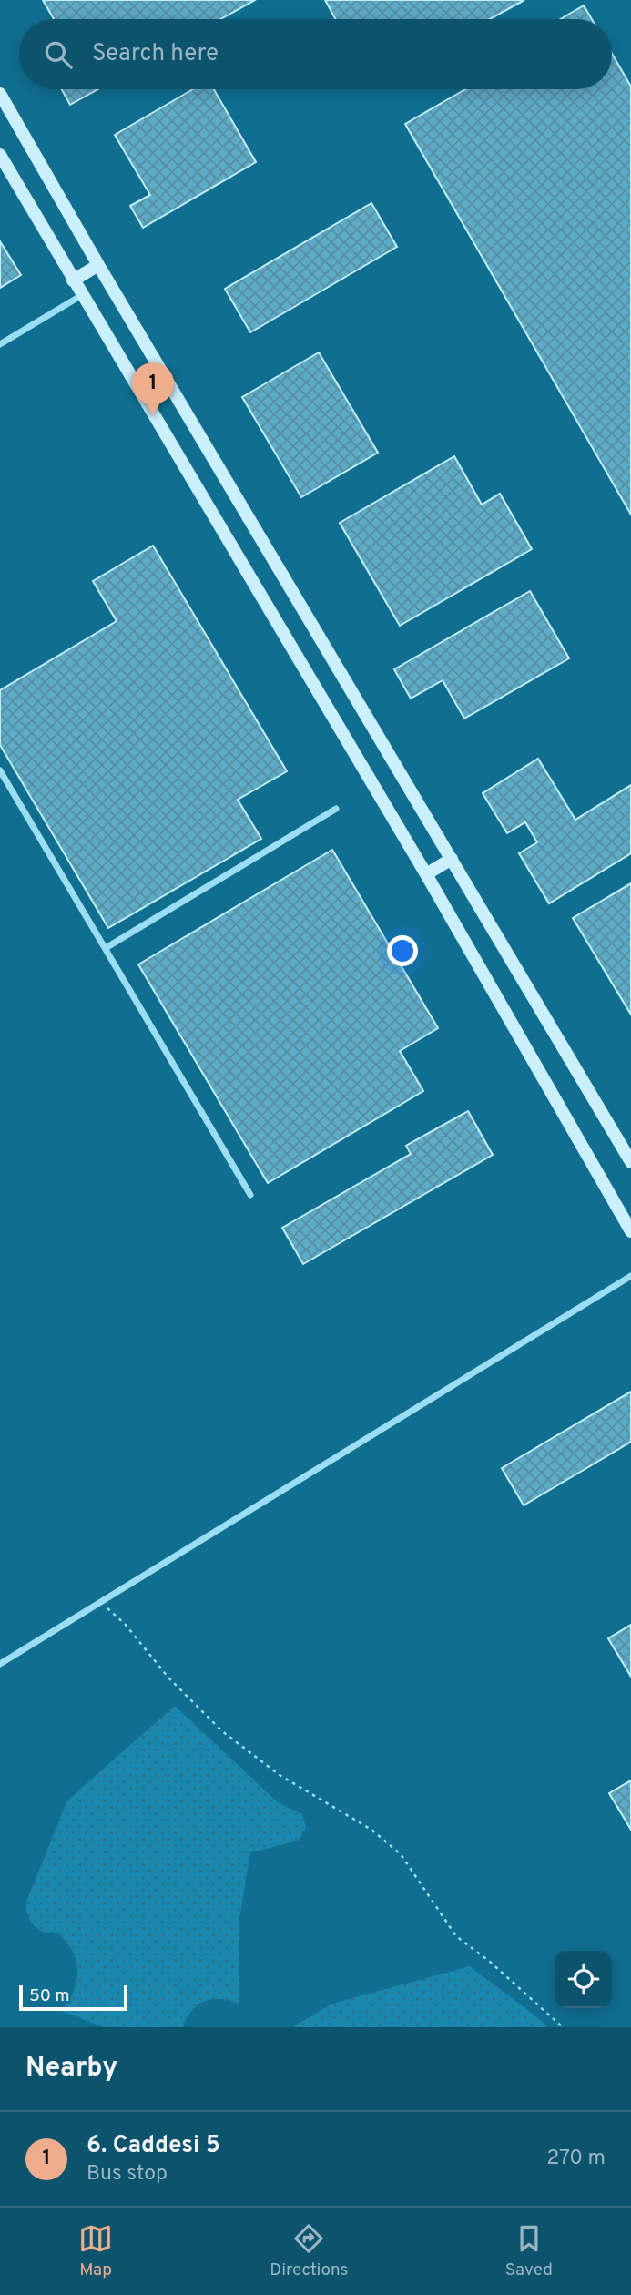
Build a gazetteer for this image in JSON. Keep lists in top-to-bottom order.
{
  "scale_bar": "50 m",
  "page": {
    "search": "Search here",
    "pins": "1",
    "scale": "50 m",
    "heading": "Nearby",
    "list": [
      {
        "mark": "1",
        "name": "6. Caddesi 5",
        "note": "Bus stop",
        "value": "270 m"
      }
    ],
    "nav": ["Map", "Directions", "Saved"]
  }
}
